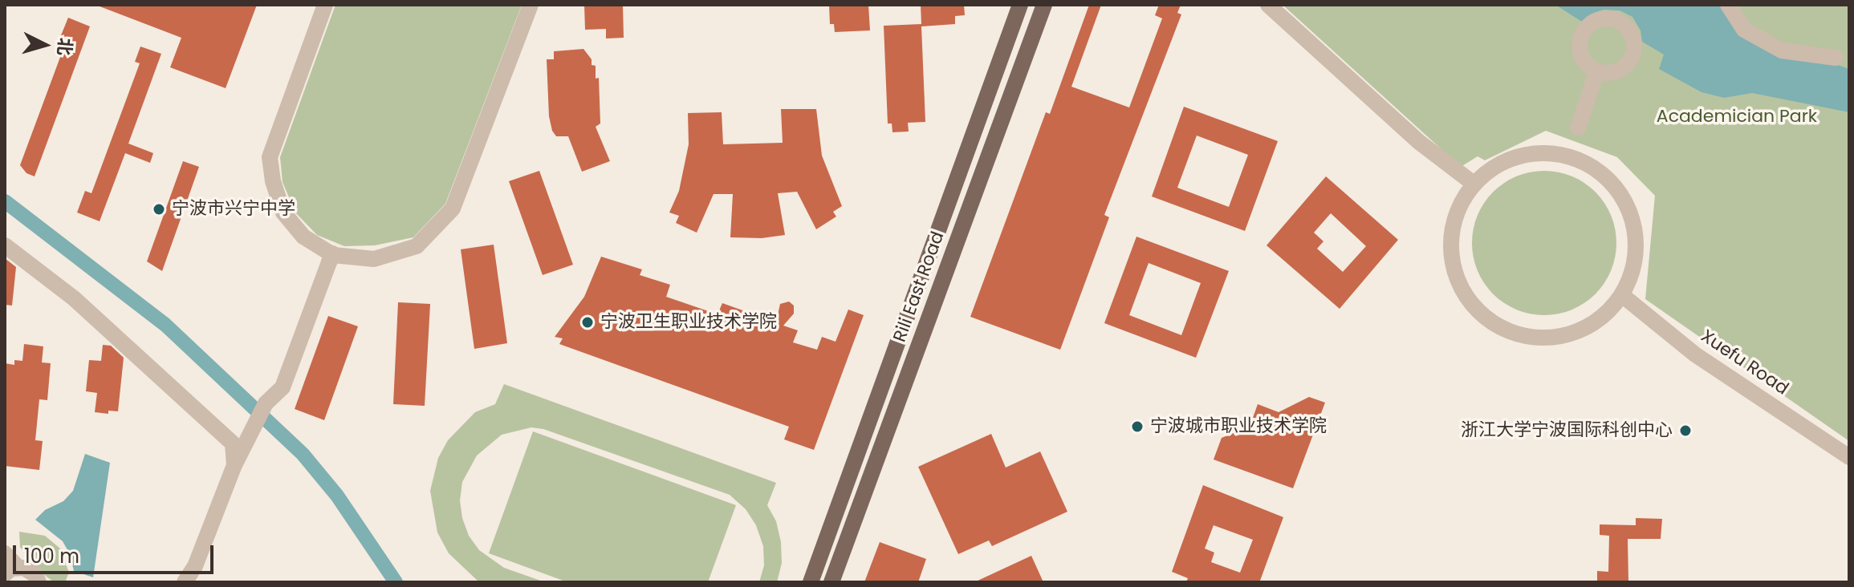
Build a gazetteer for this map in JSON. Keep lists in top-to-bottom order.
{
  "streets": {
    "main road": ["Rili East Road"],
    "street": ["Xuefu Road"]
  },
  "parks": ["Academician Park"],
  "places": [
    "宁波市兴宁中学",
    "宁波卫生职业技术学院",
    "宁波城市职业技术学院",
    "浙江大学宁波国际科创中心"
  ],
  "scale_bar": "100 m",
  "north": "right"
}
